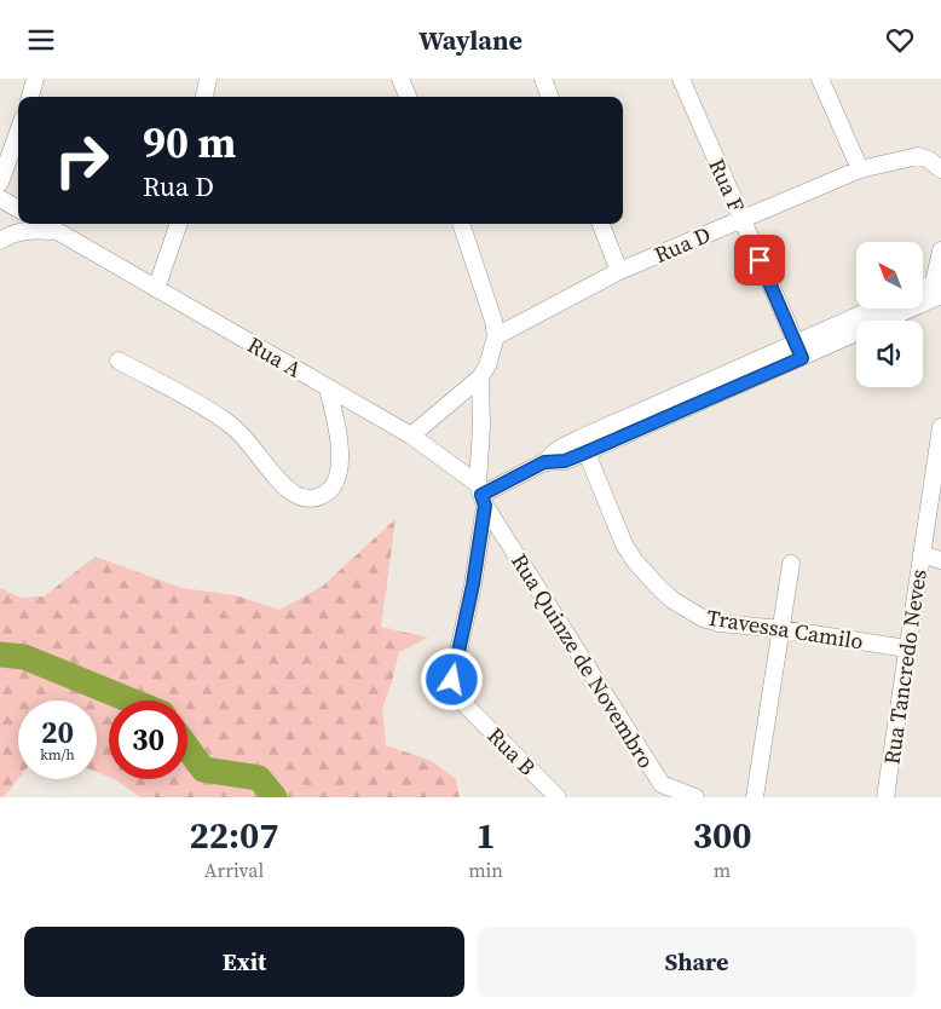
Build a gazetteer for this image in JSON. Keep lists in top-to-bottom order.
{
  "streets": {
    "street": [
      "Rua F",
      "Rua D",
      "Rua A",
      "Travessa Camilo",
      "Rua Quinze de Novembro",
      "Rua Tancredo Neves",
      "Rua B"
    ]
  },
  "crossings": [
    ["Rua F", "Rua D"],
    ["Rua D", "Rua B"],
    ["Rua A", "Rua Quinze de Novembro"],
    ["Rua A", "Rua B"],
    ["Travessa Camilo", "Rua Tancredo Neves"],
    ["Rua Quinze de Novembro", "Rua B"]
  ],
  "north": "top left",
  "page": {
    "header": "Waylane",
    "turn": ["90 m", "Rua D"],
    "speed": "20 km/h",
    "limit": "30",
    "eta": [
      "22:07",
      "Arrival",
      "1",
      "min",
      "300",
      "m"
    ],
    "buttons": ["Exit", "Share"]
  }
}
